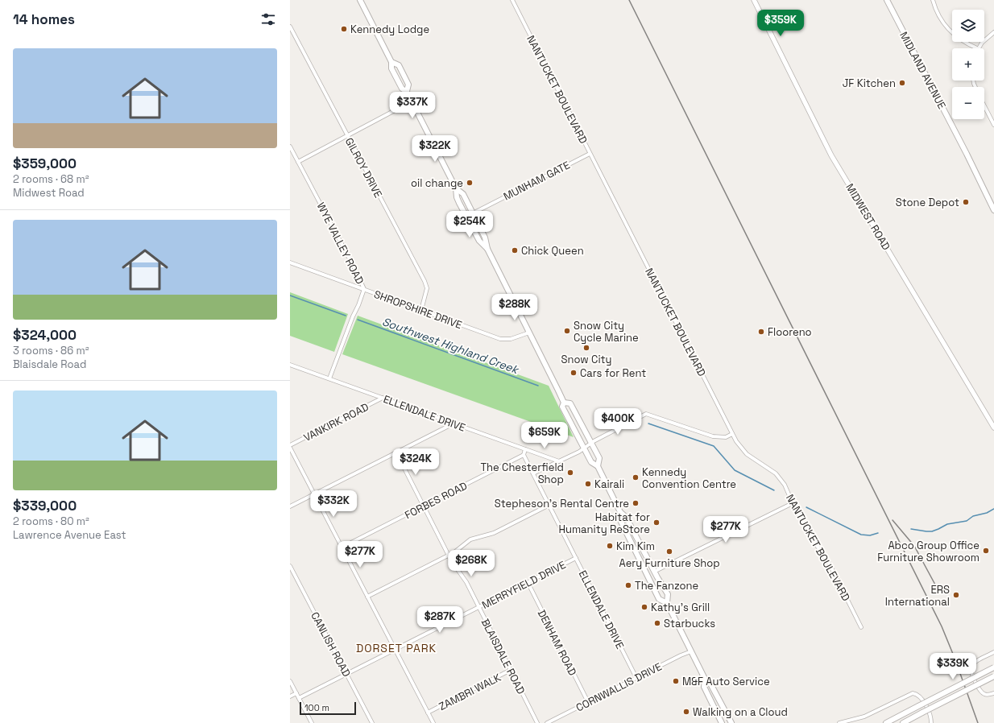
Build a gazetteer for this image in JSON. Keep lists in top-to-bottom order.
{
  "streets": {
    "main road": ["MIDLAND AVENUE"],
    "street": [
      "NANTUCKET BOULEVARD",
      "GILROY DRIVE",
      "MUNHAM GATE",
      "MIDWEST ROAD",
      "WYE VALLEY ROAD",
      "SHROPSHIRE DRIVE",
      "ELLENDALE DRIVE",
      "VANKIRK ROAD",
      "FORBES ROAD",
      "MERRYFIELD DRIVE",
      "DENHAM ROAD",
      "CANLISH ROAD",
      "BLAISDALE ROAD",
      "CORNWALLIS DRIVE",
      "ZAMBRI WALK"
    ]
  },
  "crossings": [
    ["NANTUCKET BOULEVARD", "MUNHAM GATE"],
    ["GILROY DRIVE", "SHROPSHIRE DRIVE"],
    ["WYE VALLEY ROAD", "SHROPSHIRE DRIVE"],
    ["WYE VALLEY ROAD", "ELLENDALE DRIVE"],
    ["ELLENDALE DRIVE", "VANKIRK ROAD"],
    ["ELLENDALE DRIVE", "FORBES ROAD"],
    ["ELLENDALE DRIVE", "MERRYFIELD DRIVE"],
    ["ELLENDALE DRIVE", "CORNWALLIS DRIVE"],
    ["FORBES ROAD", "BLAISDALE ROAD"],
    ["MERRYFIELD DRIVE", "DENHAM ROAD"],
    ["MERRYFIELD DRIVE", "CANLISH ROAD"],
    ["MERRYFIELD DRIVE", "BLAISDALE ROAD"],
    ["DENHAM ROAD", "CORNWALLIS DRIVE"],
    ["BLAISDALE ROAD", "ZAMBRI WALK"]
  ],
  "districts": ["DORSET PARK"],
  "water": ["Southwest Highland Creek"],
  "places": [
    "Kennedy Lodge",
    "JF Kitchen",
    "oil change",
    "Stone Depot",
    "Chick Queen",
    "Snow City Cycle Marine",
    "Flooreno",
    "Snow City",
    "Cars for Rent",
    "The Chesterfield Shop",
    "Kennedy Convention Centre",
    "Kairali",
    "Stepheson's Rental Centre",
    "Habitat for Humanity ReStore",
    "Kim Kim",
    "Abco Group Office Furniture Showroom",
    "Aery Furniture Shop",
    "The Fanzone",
    "ERS International",
    "Kathy's Grill",
    "Starbucks",
    "M&F Auto Service",
    "Walking on a Cloud"
  ],
  "scale_bar": "100 m",
  "page": {
    "heading": "14 homes",
    "map_buttons": ["+", "−"],
    "price": [
      "$359K",
      "$337K",
      "$322K",
      "$254K",
      "$288K",
      "$400K",
      "$659K",
      "$324K",
      "$332K",
      "$277K",
      "$277K",
      "$268K",
      "$287K",
      "$339K"
    ],
    "list": [
      {
        "name": "$359,000",
        "note": "2 rooms · 68 m² · Midwest Road"
      },
      {
        "name": "$324,000",
        "note": "3 rooms · 86 m² · Blaisdale Road"
      },
      {
        "name": "$339,000",
        "note": "2 rooms · 80 m² · Lawrence Avenue East"
      }
    ],
    "scale": "100 m"
  }
}
